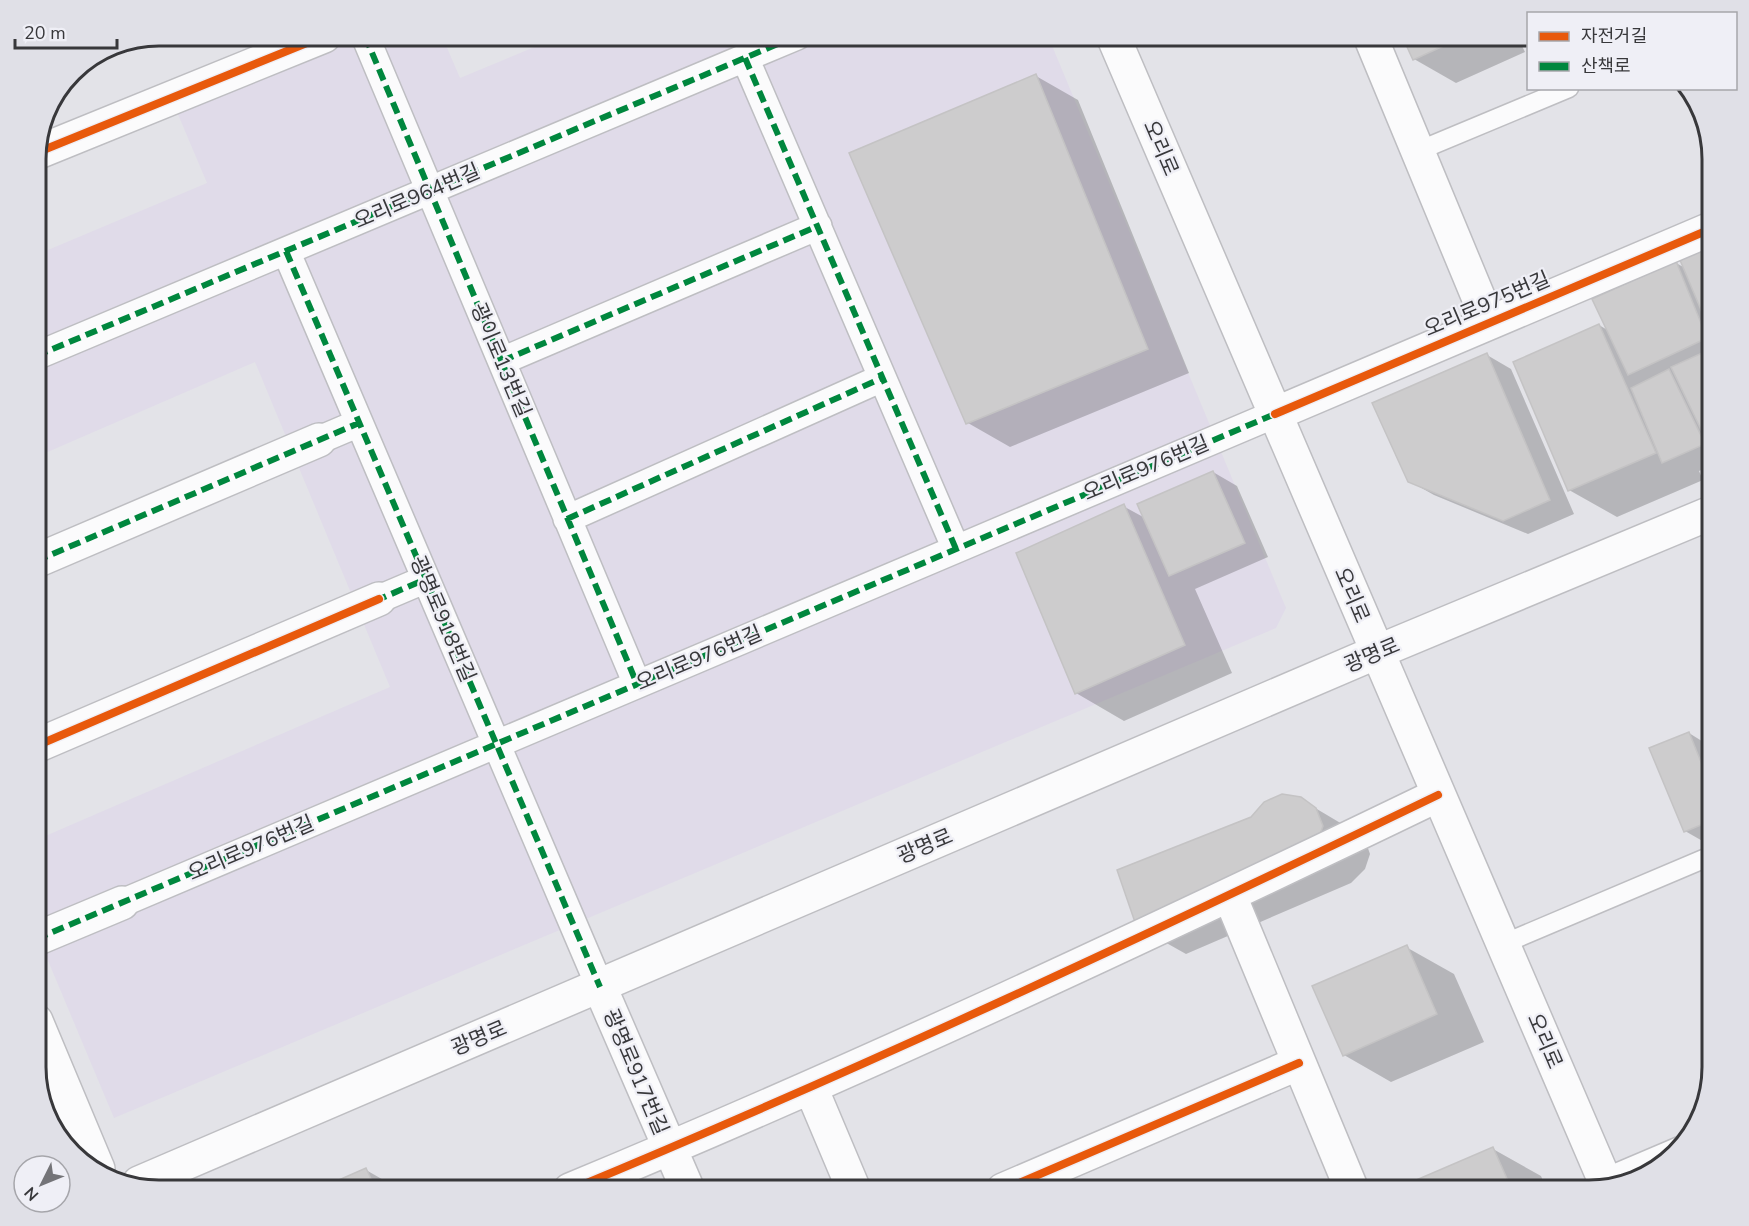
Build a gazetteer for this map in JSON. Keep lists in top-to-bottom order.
{
  "streets": {
    "street": [
      "오리로",
      "오리로964번길",
      "오리로975번길",
      "광이로13번길",
      "오리로976번길",
      "광명로918번길",
      "광명로",
      "광명로917번길"
    ]
  },
  "crossings": [
    ["오리로", "오리로975번길"],
    ["오리로", "오리로976번길"],
    ["오리로", "광명로"],
    ["오리로964번길", "광이로13번길"],
    ["오리로964번길", "광명로918번길"],
    ["오리로975번길", "오리로976번길"],
    ["광이로13번길", "오리로976번길"],
    ["오리로976번길", "광명로918번길"],
    ["광명로918번길", "광명로"],
    ["광명로918번길", "광명로917번길"],
    ["광명로", "광명로917번길"]
  ],
  "legend": ["자전거길", "산책로"],
  "scale_bar": "20 m",
  "north": "bottom left"
}
